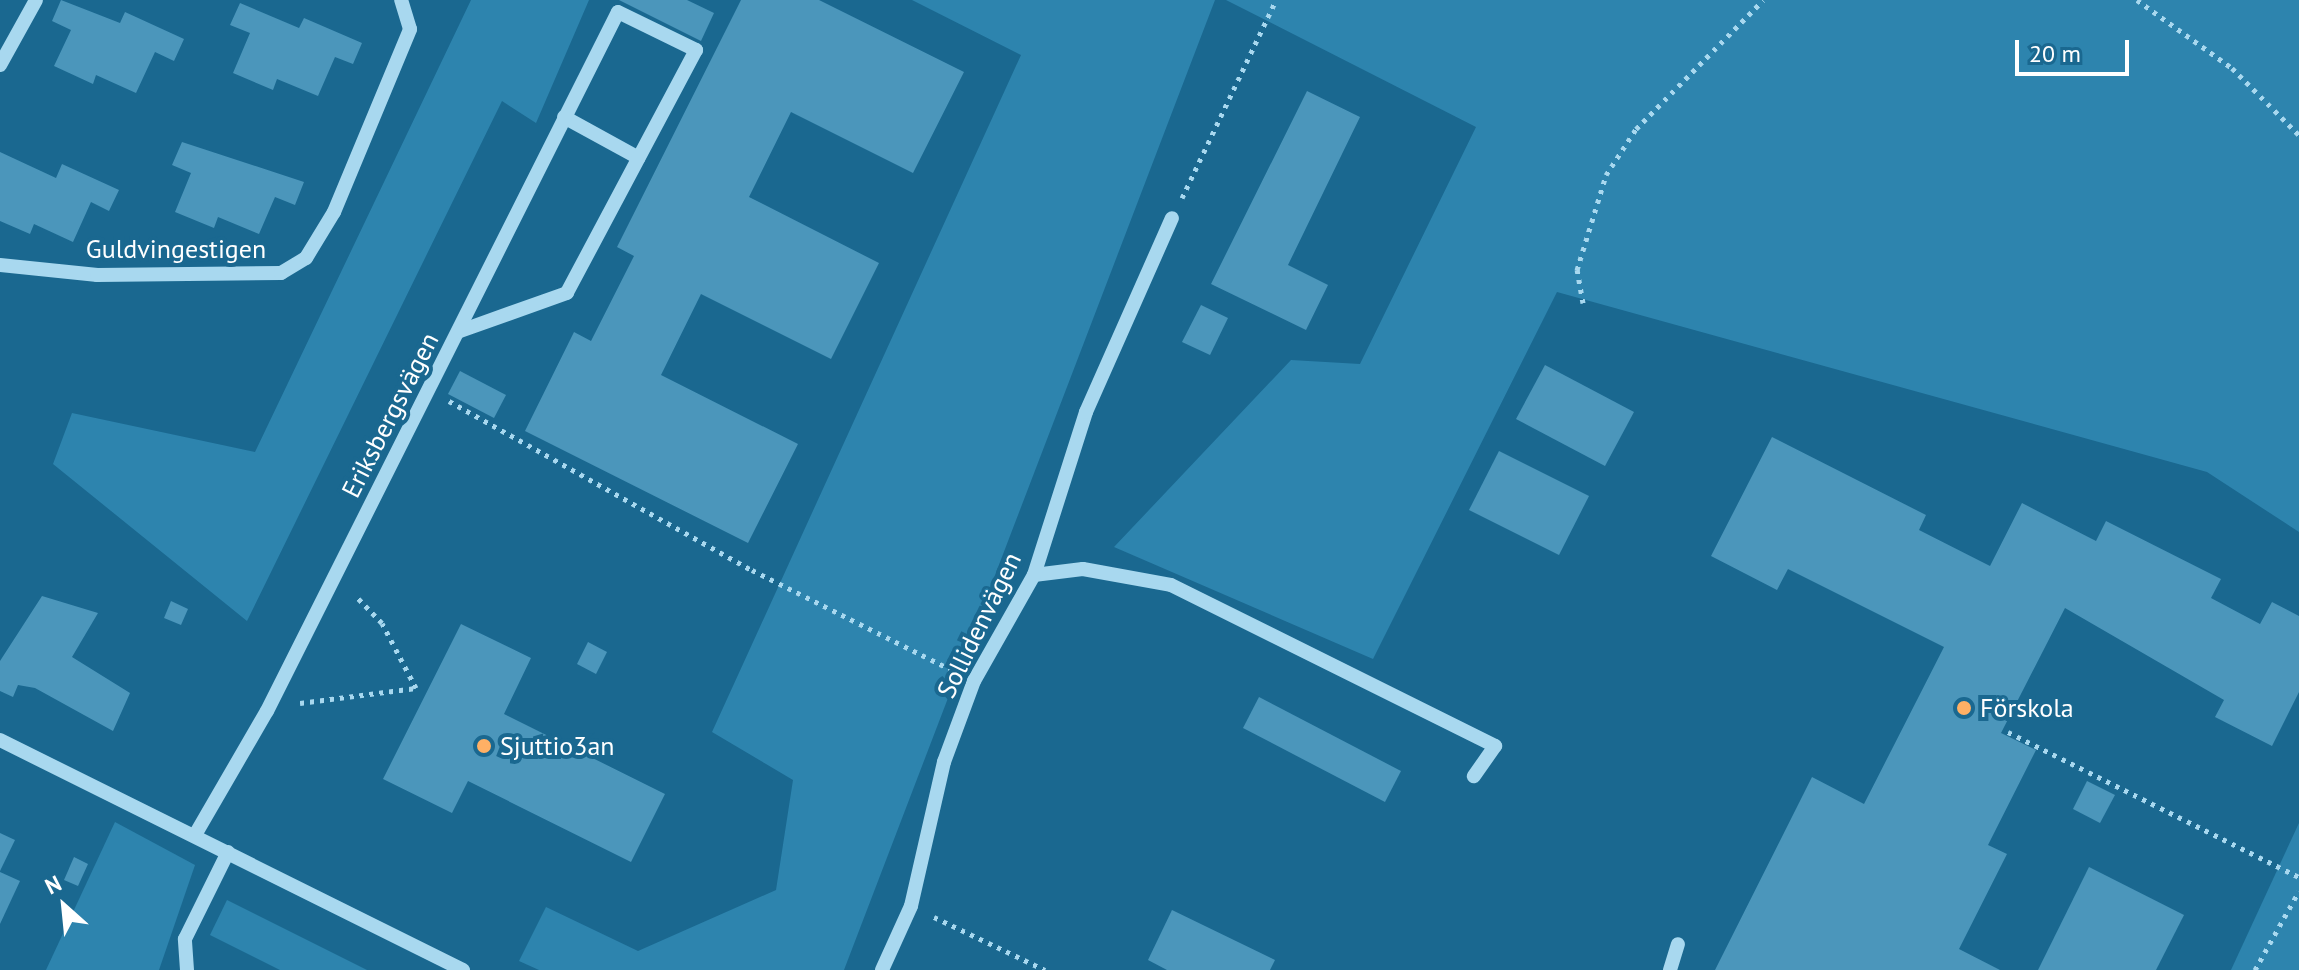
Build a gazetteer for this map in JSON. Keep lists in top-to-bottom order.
{
  "streets": {
    "street": ["Guldvingestigen", "Eriksbergsvägen", "Sollidenvägen"]
  },
  "places": ["Förskola", "Sjuttio3an"],
  "scale_bar": "20 m",
  "north": "top left"
}
